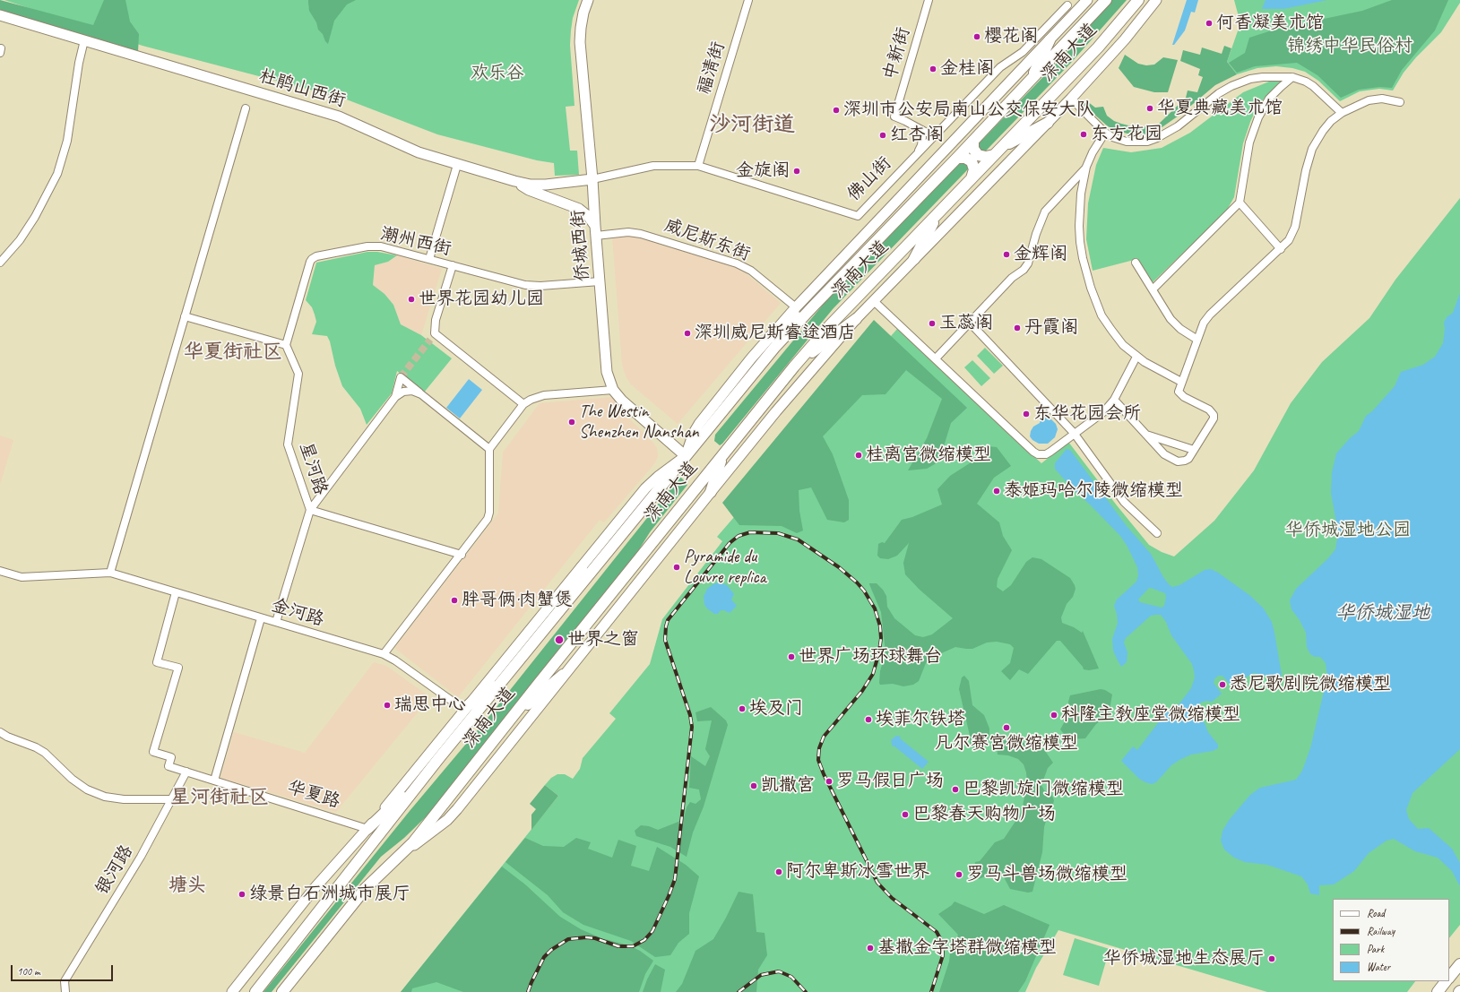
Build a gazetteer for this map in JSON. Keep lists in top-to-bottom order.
{
  "streets": {
    "main road": ["深南大道", "杜鹃山西街", "侨城西街"],
    "street": [
      "中新街",
      "福清街",
      "佛山街",
      "威尼斯东街",
      "潮州西街",
      "星河路",
      "金河路",
      "华夏路",
      "银河路"
    ]
  },
  "crossings": [
    ["深南大道", "侨城西街"],
    ["福清街", "佛山街"],
    ["杜鹃山西街", "佛山街"],
    ["杜鹃山西街", "侨城西街"],
    ["佛山街", "侨城西街"],
    ["威尼斯东街", "侨城西街"],
    ["潮州西街", "侨城西街"],
    ["潮州西街", "星河路"],
    ["星河路", "金河路"],
    ["金河路", "华夏路"],
    ["华夏路", "银河路"]
  ],
  "districts": [
    "沙河街道",
    "华夏街社区",
    "星河街社区",
    "塘头"
  ],
  "water": ["华侨城湿地"],
  "parks": ["锦绣中华民俗村", "欢乐谷", "华侨城湿地公园"],
  "places": [
    "何香凝美术馆",
    "樱花阁",
    "金桂阁",
    "华夏典藏美术馆",
    "深圳市公安局南山公交保安大队",
    "东方花园",
    "红杏阁",
    "金旋阁",
    "金辉阁",
    "世界花园幼儿园",
    "玉蕊阁",
    "丹霞阁",
    "深圳威尼斯睿途酒店",
    "东华花园会所",
    "The Westin Shenzhen Nanshan",
    "桂离宫微缩模型",
    "泰姬玛哈尔陵微缩模型",
    "Pyramide du Louvre replica",
    "胖哥俩·肉蟹煲",
    "世界之窗",
    "世界广场环球舞台",
    "悉尼歌剧院微缩模型",
    "瑞思中心",
    "埃及门",
    "科隆主教座堂微缩模型",
    "埃菲尔铁塔",
    "凡尔赛宫微缩模型",
    "罗马假日广场",
    "凯撒宫",
    "巴黎凯旋门微缩模型",
    "巴黎春天购物广场",
    "阿尔卑斯冰雪世界",
    "罗马斗兽场微缩模型",
    "绿景白石洲城市展厅",
    "基撒金字塔群微缩模型",
    "华侨城湿地生态展厅"
  ],
  "legend": [
    "Road",
    "Railway",
    "Park",
    "Water"
  ],
  "scale_bar": "100 m"
}
